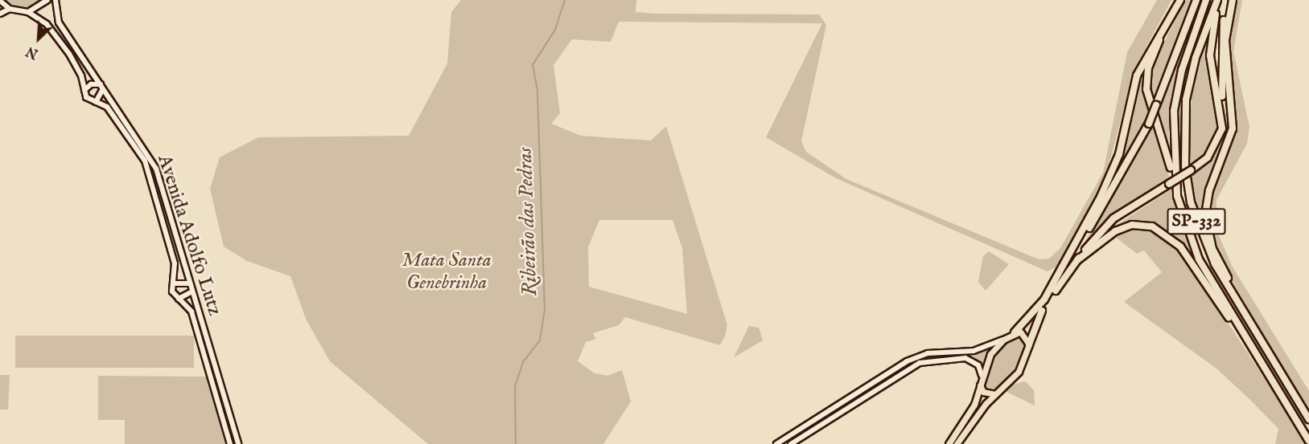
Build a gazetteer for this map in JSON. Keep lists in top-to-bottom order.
{
  "streets": {
    "highway": ["SP-332"],
    "main road": ["Avenida Adolfo Lutz"]
  },
  "water": ["Ribeirão das Pedras"],
  "parks": ["Mata Santa Genebrinha"],
  "north": "bottom left"
}
